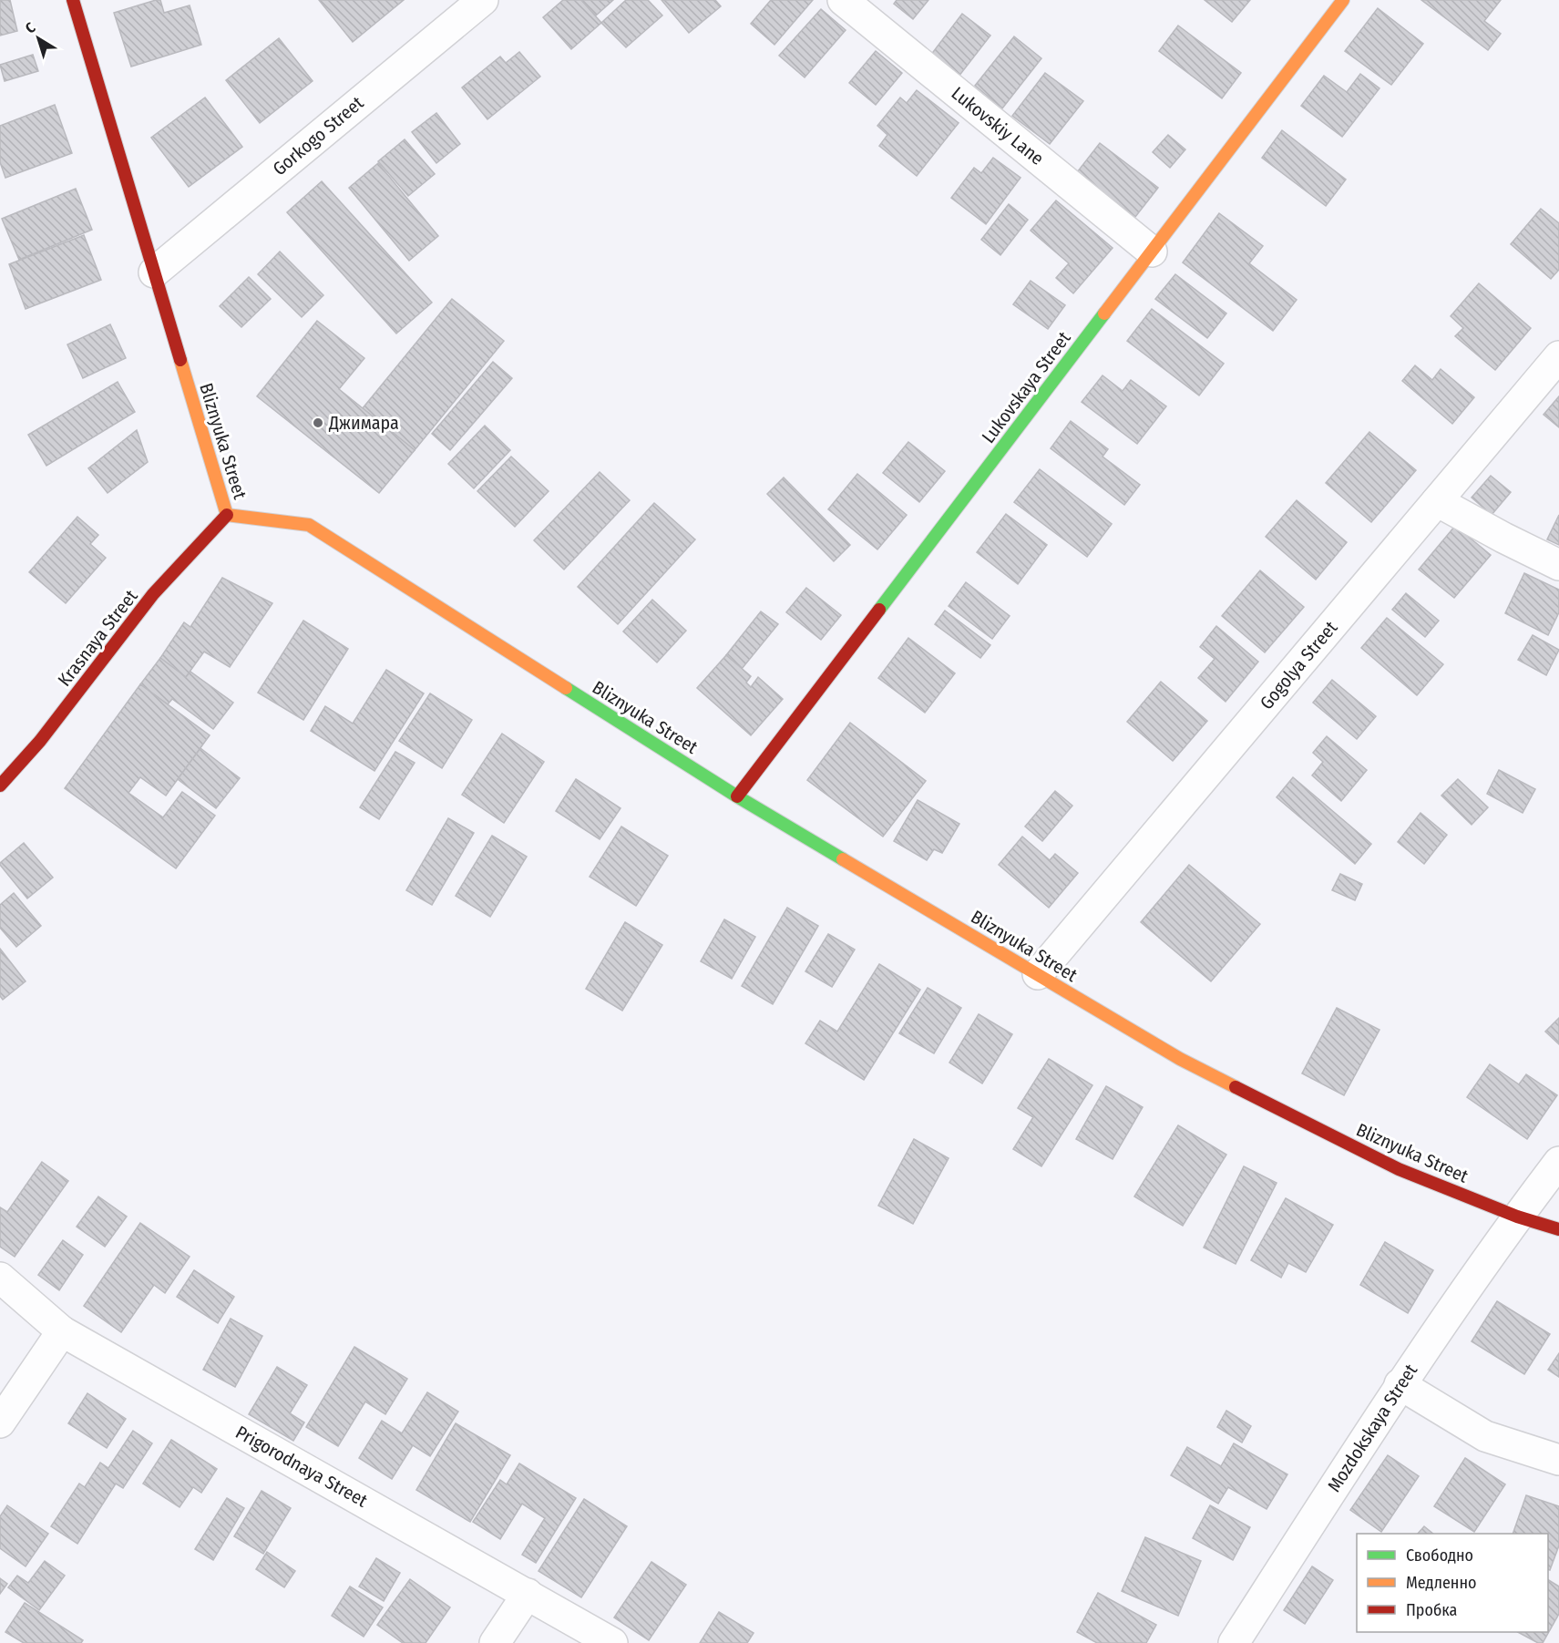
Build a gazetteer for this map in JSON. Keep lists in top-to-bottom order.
{
  "streets": {
    "street": [
      "Lukovskiy Lane",
      "Gorkogo Street",
      "Lukovskaya Street",
      "Bliznyuka Street",
      "Krasnaya Street",
      "Gogolya Street",
      "Mozdokskaya Street",
      "Prigorodnaya Street"
    ]
  },
  "crossings": [
    ["Lukovskiy Lane", "Lukovskaya Street"],
    ["Gorkogo Street", "Bliznyuka Street"],
    ["Lukovskaya Street", "Bliznyuka Street"],
    ["Bliznyuka Street", "Krasnaya Street"],
    ["Bliznyuka Street", "Gogolya Street"],
    ["Bliznyuka Street", "Mozdokskaya Street"]
  ],
  "places": ["Джимара"],
  "legend": ["Свободно", "Медленно", "Пробка"],
  "north": "top left"
}
